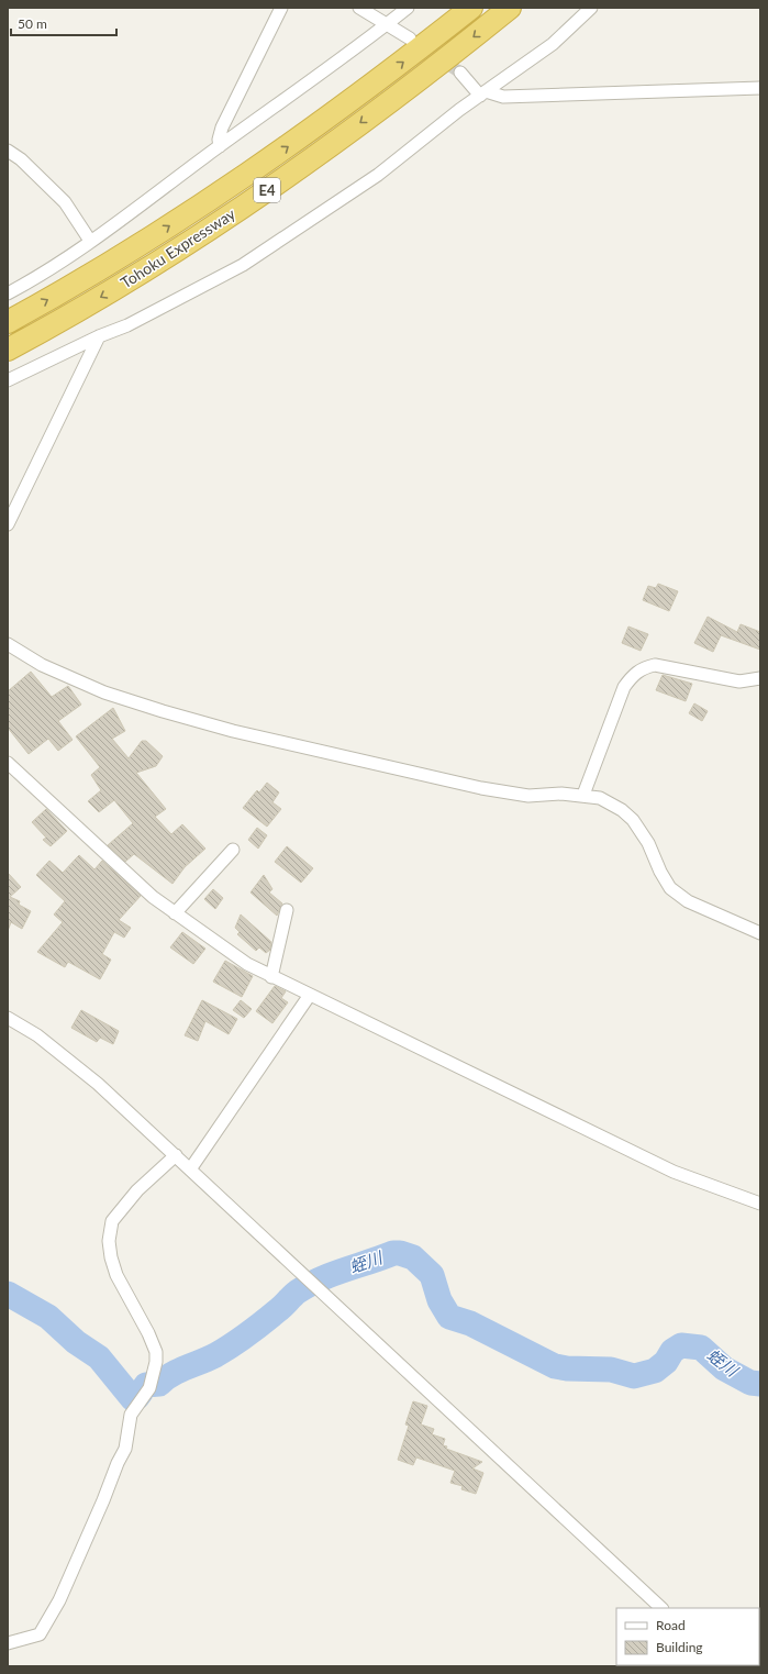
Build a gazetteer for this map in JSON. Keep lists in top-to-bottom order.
{
  "streets": {
    "highway": ["E4", "Tohoku Expressway"]
  },
  "water": ["蛭川"],
  "legend": ["Road", "Building"],
  "scale_bar": "50 m"
}
